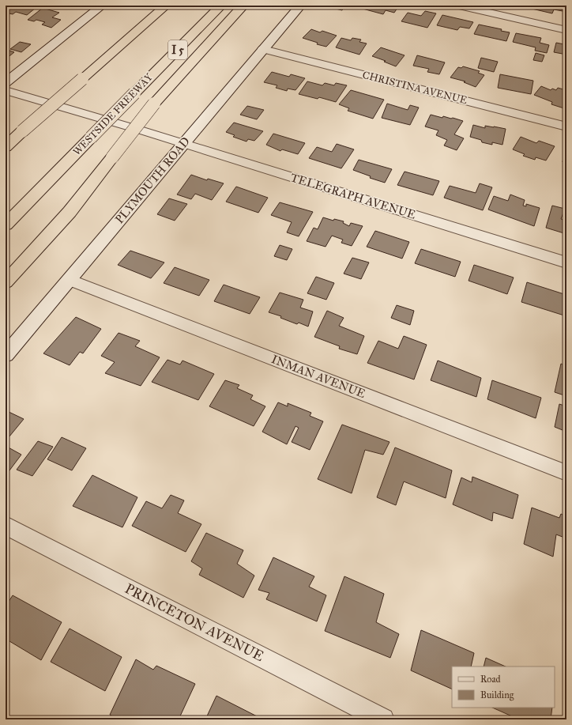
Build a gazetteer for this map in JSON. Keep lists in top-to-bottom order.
{
  "streets": {
    "highway": ["I 5", "WESTSIDE FREEWAY"],
    "street": [
      "CHRISTINA AVENUE",
      "PLYMOUTH ROAD",
      "TELEGRAPH AVENUE",
      "INMAN AVENUE",
      "PRINCETON AVENUE"
    ]
  },
  "crossings": [
    ["CHRISTINA AVENUE", "PLYMOUTH ROAD"],
    ["PLYMOUTH ROAD", "TELEGRAPH AVENUE"],
    ["PLYMOUTH ROAD", "INMAN AVENUE"]
  ],
  "legend": ["Road", "Building"]
}
